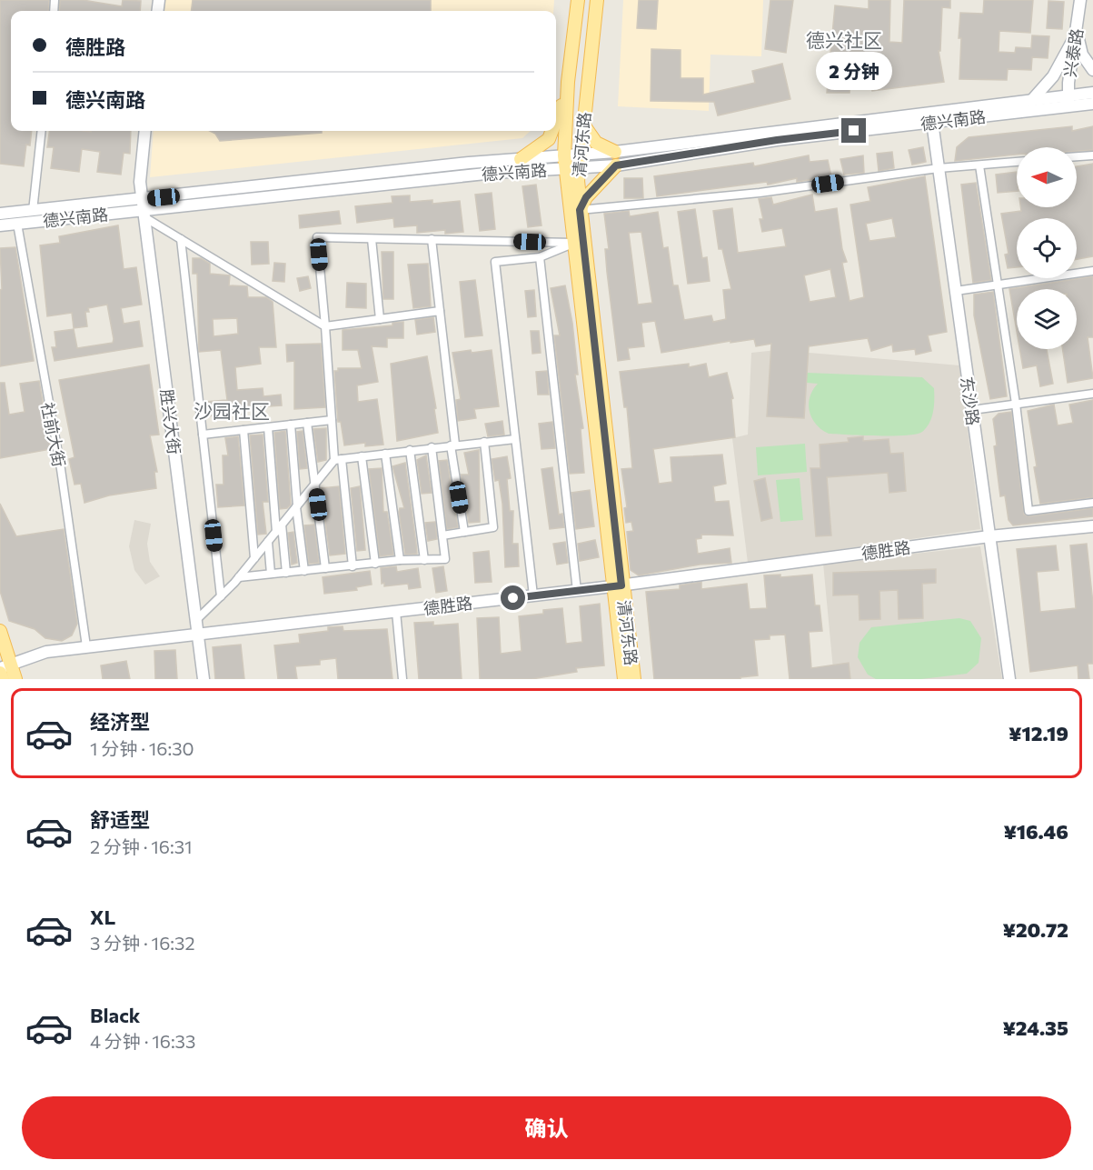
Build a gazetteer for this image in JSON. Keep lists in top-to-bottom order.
{
  "streets": {
    "main road": [
      "兴泰路",
      "德兴南路",
      "清河东路",
      "东沙路",
      "胜兴大街",
      "德胜路"
    ],
    "street": ["社前大街"]
  },
  "crossings": [
    ["兴泰路", "德兴南路"],
    ["德兴南路", "清河东路"],
    ["德兴南路", "东沙路"],
    ["德兴南路", "胜兴大街"],
    ["德兴南路", "社前大街"],
    ["清河东路", "德胜路"],
    ["东沙路", "德胜路"],
    ["胜兴大街", "德胜路"],
    ["社前大街", "德胜路"]
  ],
  "districts": ["德兴社区", "沙园社区"],
  "north": "left",
  "page": {
    "banner": ["德胜路", "德兴南路"],
    "bubble": "2 分钟",
    "list": [
      {
        "name": "经济型",
        "note": "1 分钟 · 16:30",
        "value": "¥12.19"
      },
      {
        "name": "舒适型",
        "note": "2 分钟 · 16:31",
        "value": "¥16.46"
      },
      {
        "name": "XL",
        "note": "3 分钟 · 16:32",
        "value": "¥20.72"
      },
      {
        "name": "Black",
        "note": "4 分钟 · 16:33",
        "value": "¥24.35"
      }
    ],
    "buttons": "确认"
  }
}
